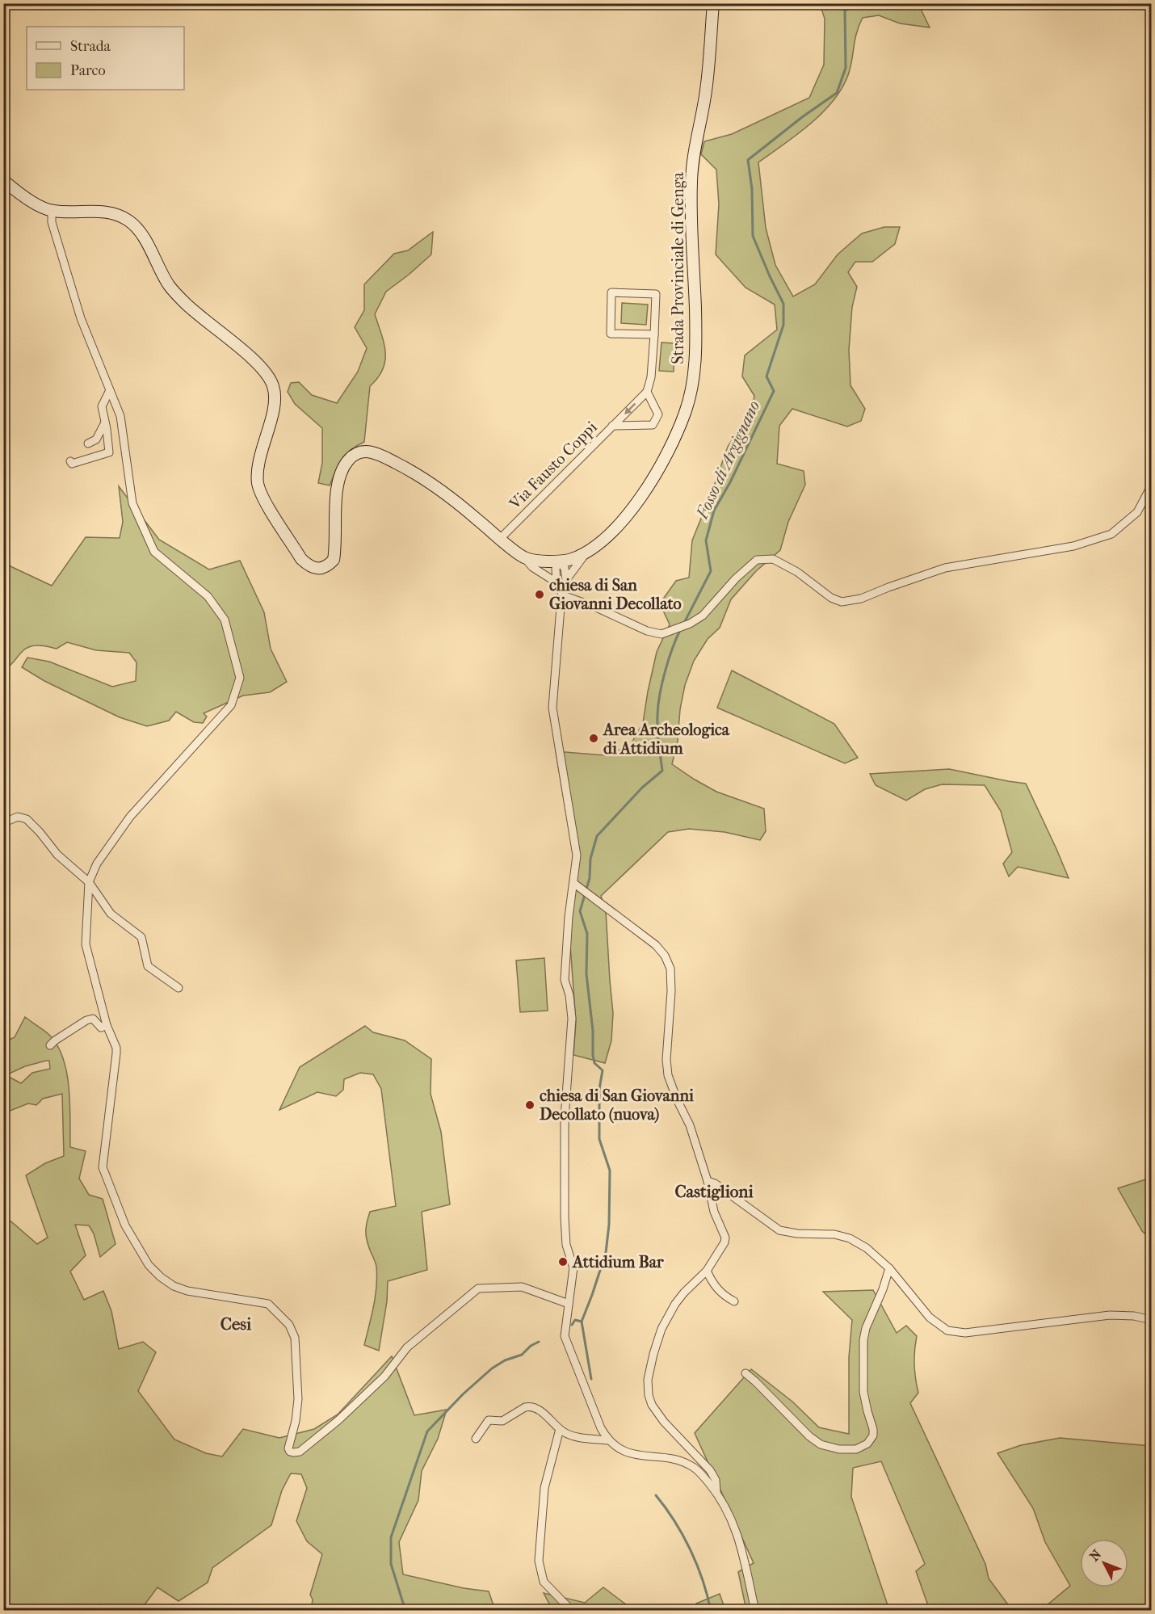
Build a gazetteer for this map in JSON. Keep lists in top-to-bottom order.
{
  "streets": {
    "main road": ["Strada Provinciale di Genga"],
    "street": ["Via Fausto Coppi"]
  },
  "crossings": [
    ["Strada Provinciale di Genga", "Via Fausto Coppi"]
  ],
  "districts": ["Castiglioni", "Cesi"],
  "water": ["Fosso di Argignano"],
  "places": [
    "chiesa di San Giovanni Decollato",
    "Area Archeologica di Attidium",
    "chiesa di San Giovanni Decollato (nuova)",
    "Attidium Bar"
  ],
  "legend": ["Strada", "Parco"],
  "north": "top left"
}
